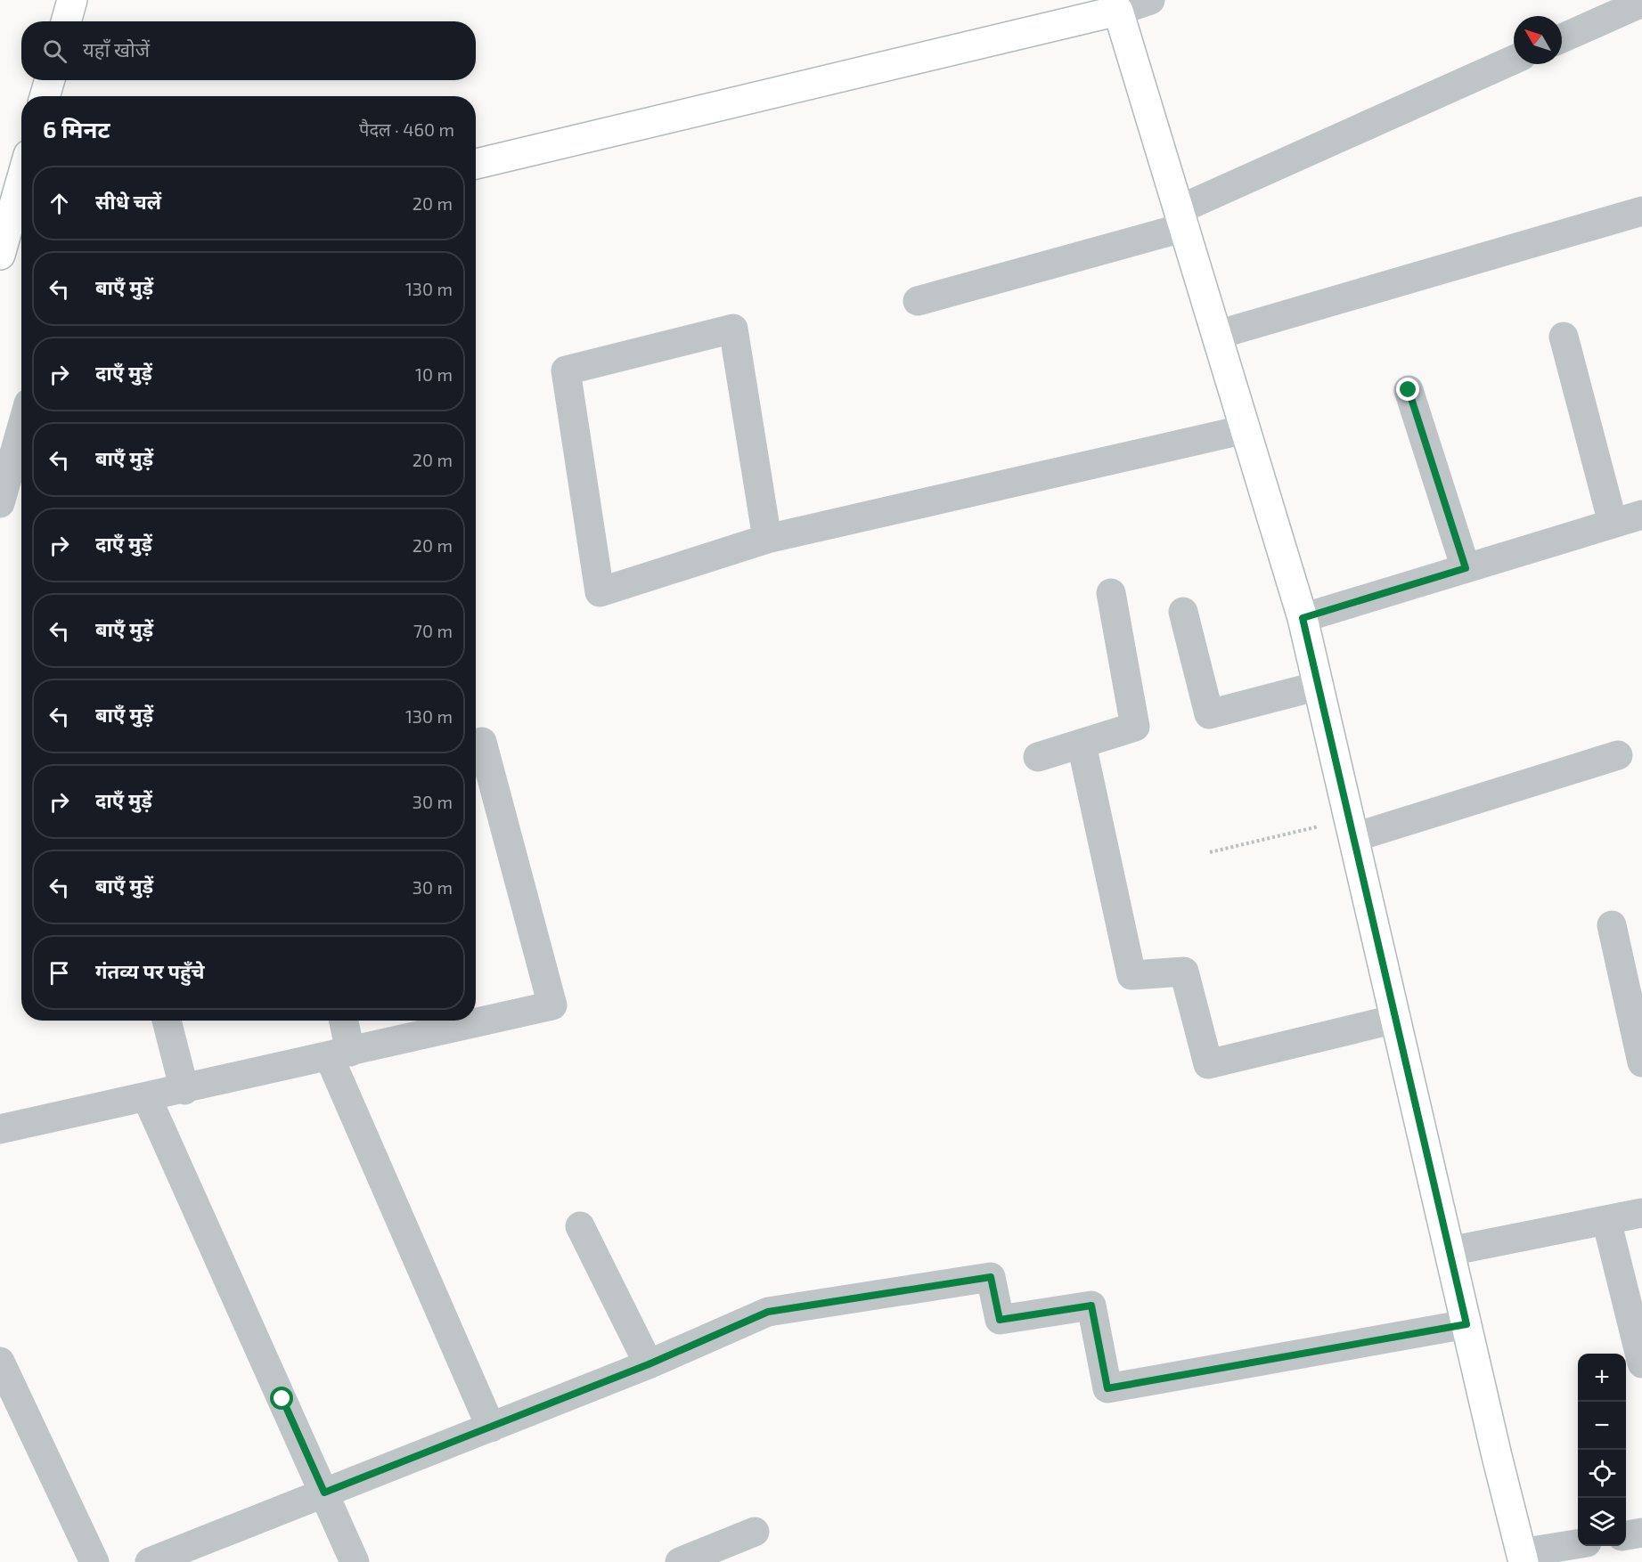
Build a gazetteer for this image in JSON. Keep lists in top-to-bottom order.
{
  "north": "top left",
  "page": {
    "search": "यहाँ खोजें",
    "heading": ["6 मिनट", "पैदल · 460 m"],
    "list": [
      ["सीधे चलें", "20 m"],
      ["बाएँ मुड़ें", "130 m"],
      ["दाएँ मुड़ें", "10 m"],
      ["बाएँ मुड़ें", "20 m"],
      ["दाएँ मुड़ें", "20 m"],
      ["बाएँ मुड़ें", "70 m"],
      ["बाएँ मुड़ें", "130 m"],
      ["दाएँ मुड़ें", "30 m"],
      ["बाएँ मुड़ें", "30 m"],
      "गंतव्य पर पहुँचे"
    ],
    "map_buttons": ["+", "−"]
  }
}
